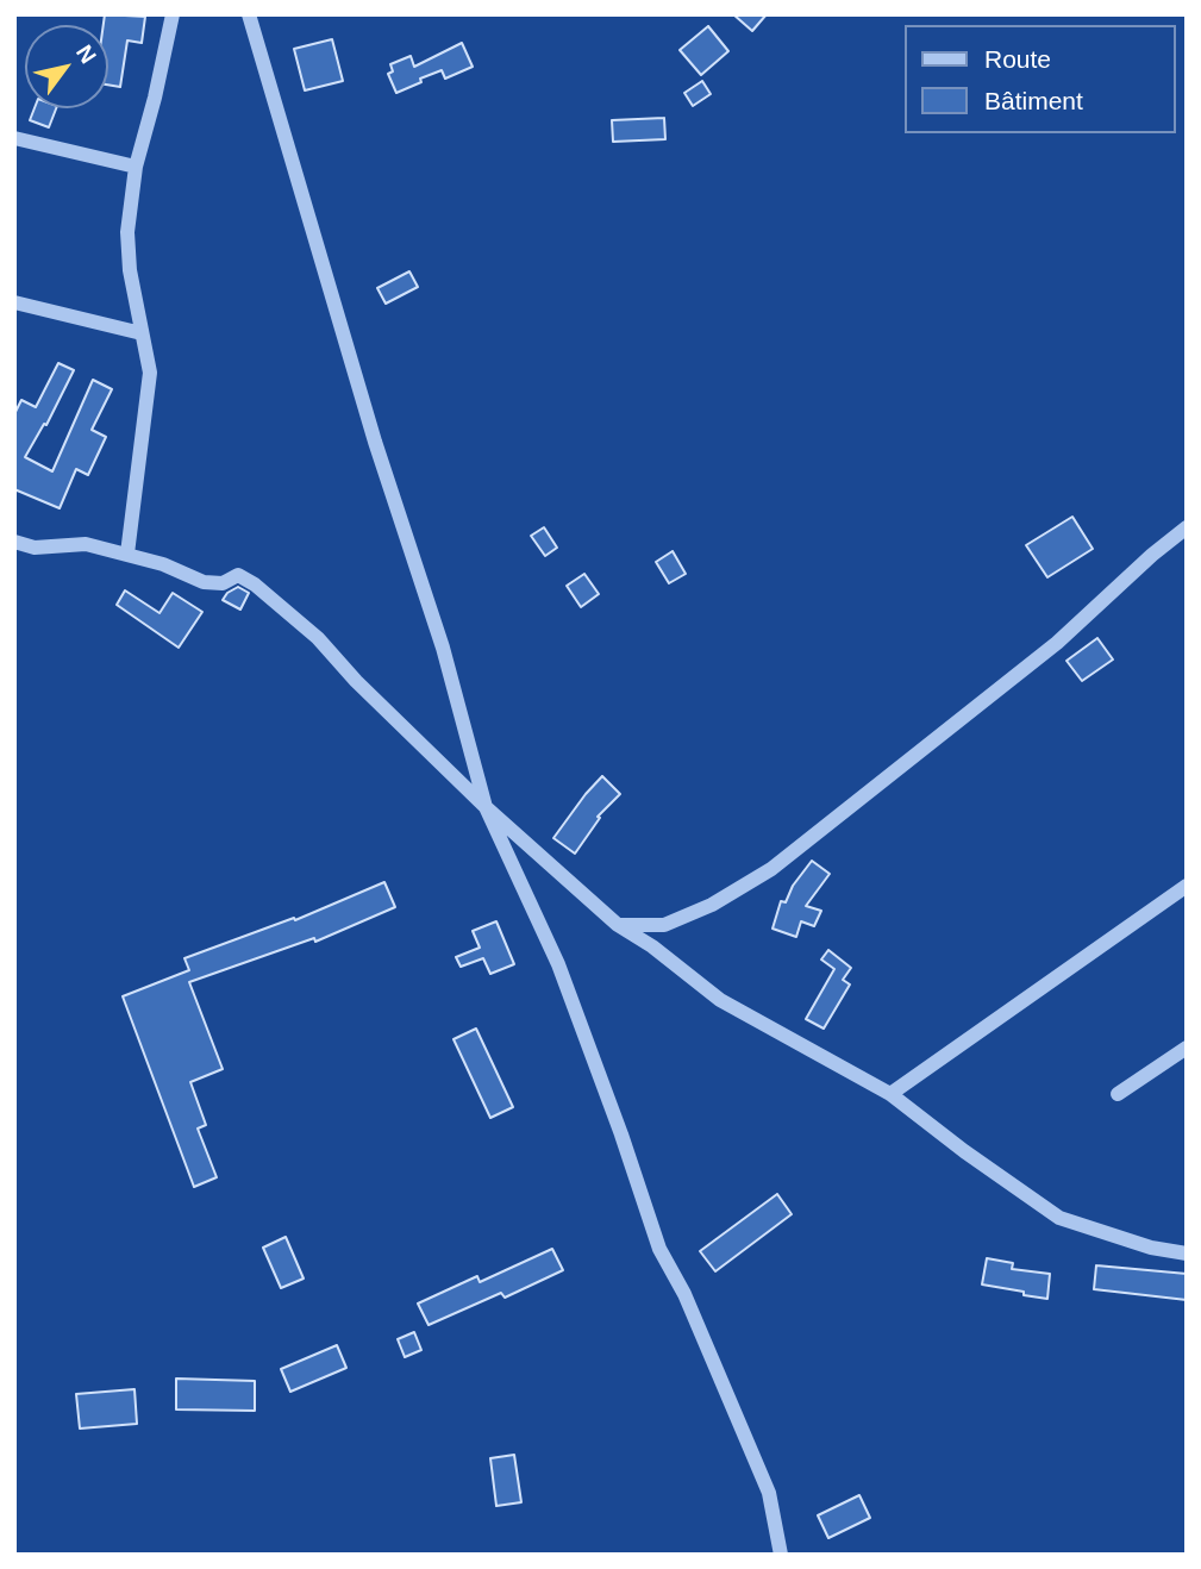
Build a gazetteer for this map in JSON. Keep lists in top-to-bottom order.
{
  "legend": ["Route", "Bâtiment"],
  "north": "top right"
}
